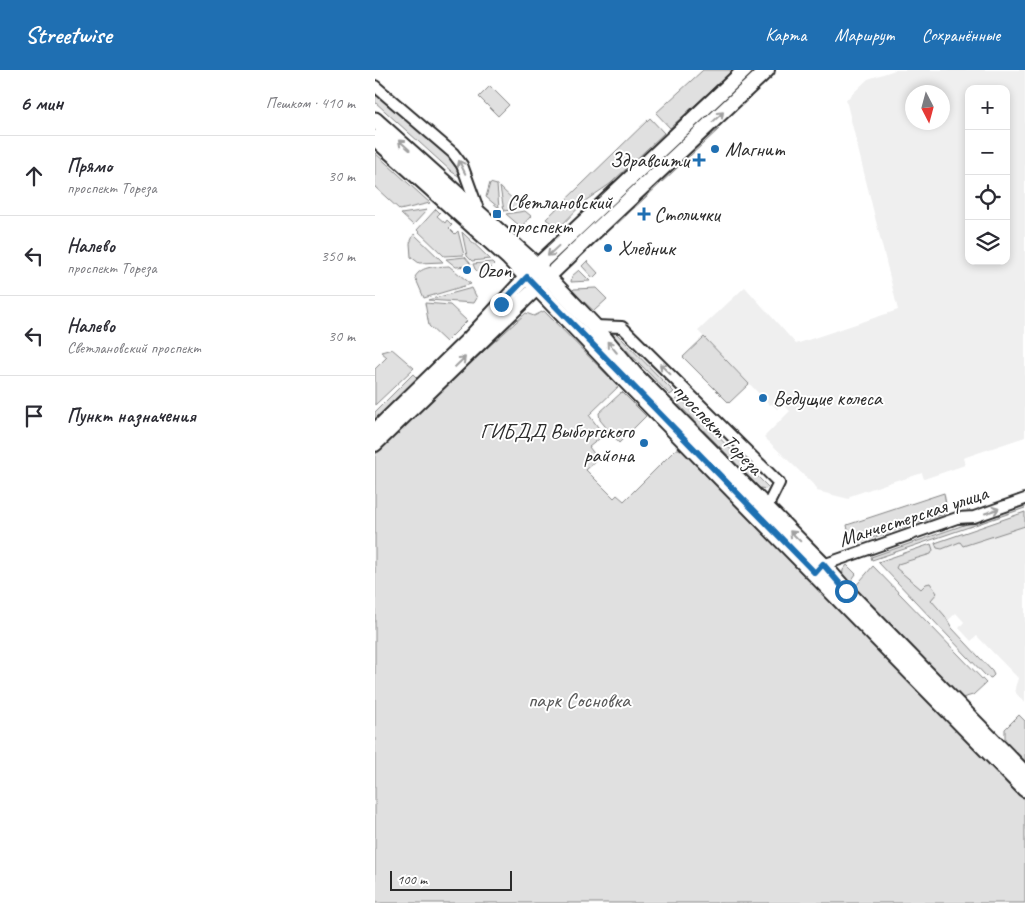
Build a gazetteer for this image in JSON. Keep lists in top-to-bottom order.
{
  "streets": {
    "main road": ["проспект Тореза"],
    "street": ["Манчестерская улица"]
  },
  "crossings": [
    ["проспект Тореза", "Манчестерская улица"]
  ],
  "one_way": ["Манчестерская улица"],
  "parks": ["парк Сосновка"],
  "places": {
    "other": [
      "Магнит",
      "Хлебник",
      "Ozon",
      "Ведущие колеса",
      "ГИБДД Выборгского района"
    ],
    "health": ["Здравсити", "Столички"],
    "transit": ["Светлановский проспект"]
  },
  "scale_bar": "100 m",
  "north": "bottom",
  "page": {
    "header": "Streetwise",
    "nav": ["Карта", "Маршрут", "Сохранённые"],
    "heading": ["6 мин", "Пешком · 410 m"],
    "map_buttons": ["+", "−"],
    "list": [
      ["Прямо", "проспект Тореза", "30 m"],
      ["Налево", "проспект Тореза", "350 m"],
      ["Налево", "Светлановский проспект", "30 m"],
      "Пункт назначения"
    ],
    "scale": "100 m"
  }
}
